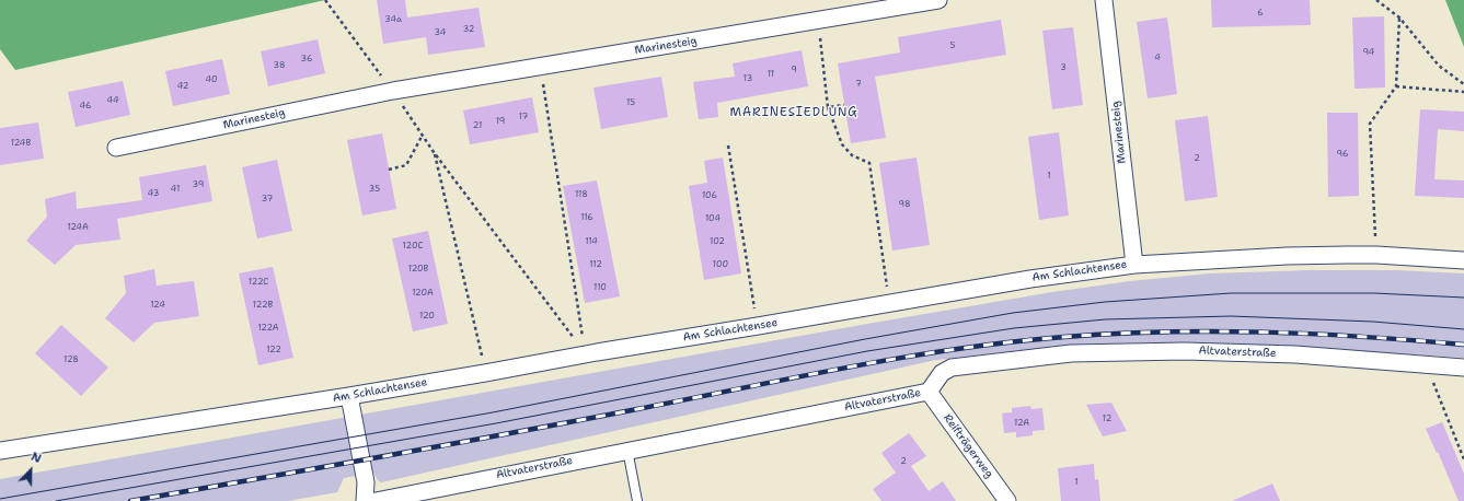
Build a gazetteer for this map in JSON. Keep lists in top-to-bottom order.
{
  "streets": {
    "street": [
      "Marinesteig",
      "Am Schlachtensee",
      "Altvaterstraße",
      "Reifträgerweg"
    ]
  },
  "crossings": [
    ["Marinesteig", "Am Schlachtensee"],
    ["Altvaterstraße", "Reifträgerweg"]
  ],
  "districts": ["MARINESIEDLUNG"],
  "house_numbers": [
    "6",
    "34a",
    "32",
    "34",
    "5",
    "94",
    "4",
    "36",
    "38",
    "3",
    "9",
    "11",
    "13",
    "40",
    "7",
    "42",
    "44",
    "15",
    "46",
    "17",
    "19",
    "21",
    "124B",
    "96",
    "2",
    "1",
    "39",
    "41",
    "35",
    "43",
    "118",
    "106",
    "37",
    "98",
    "116",
    "104",
    "124A",
    "114",
    "102",
    "120C",
    "112",
    "100",
    "120B",
    "122C",
    "110",
    "120A",
    "124",
    "122B",
    "120",
    "122A",
    "122",
    "128",
    "12",
    "12A",
    "2",
    "1"
  ],
  "north": "top right"
}
